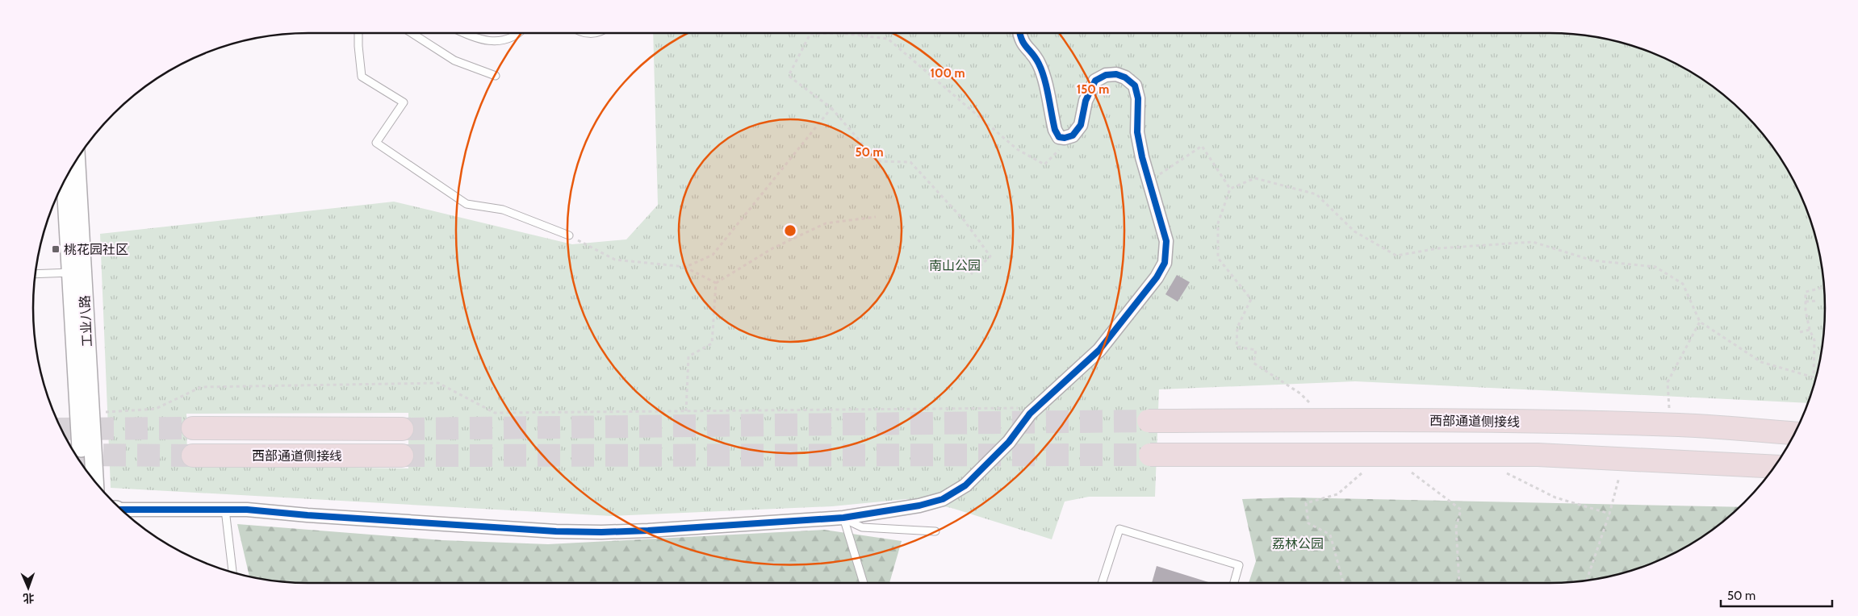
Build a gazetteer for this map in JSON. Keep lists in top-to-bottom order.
{
  "streets": {
    "highway": ["西部通道侧接线"],
    "street": ["工业八路"]
  },
  "parks": ["南山公园", "荔林公园"],
  "places": {
    "transit": ["桃花园社区"]
  },
  "scale_bar": "50 m",
  "north": "bottom",
  "rings": ["100 m", "150 m", "50 m"]
}
